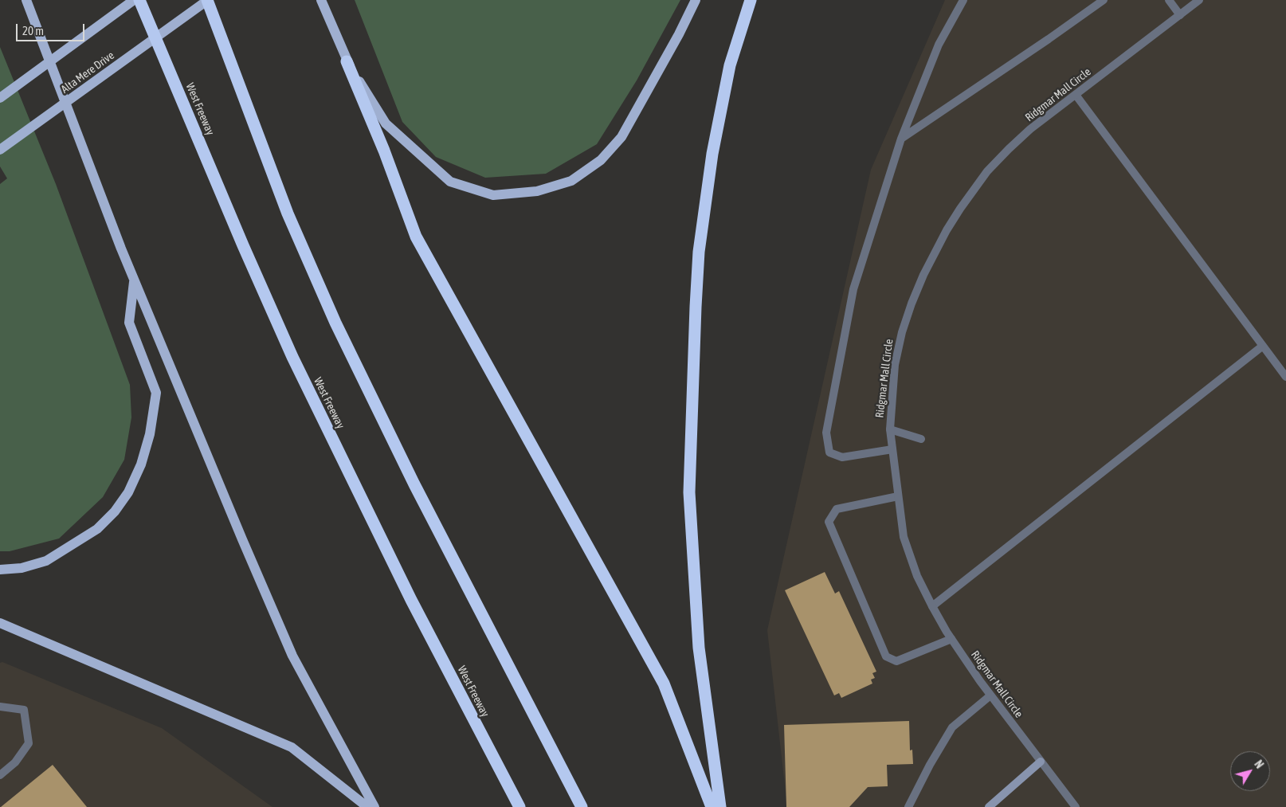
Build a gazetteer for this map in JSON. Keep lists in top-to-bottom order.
{
  "streets": {
    "highway": ["West Freeway"],
    "main road": ["Alta Mere Drive"],
    "street": ["Ridgmar Mall Circle"]
  },
  "scale_bar": "20 m",
  "north": "top right"
}
